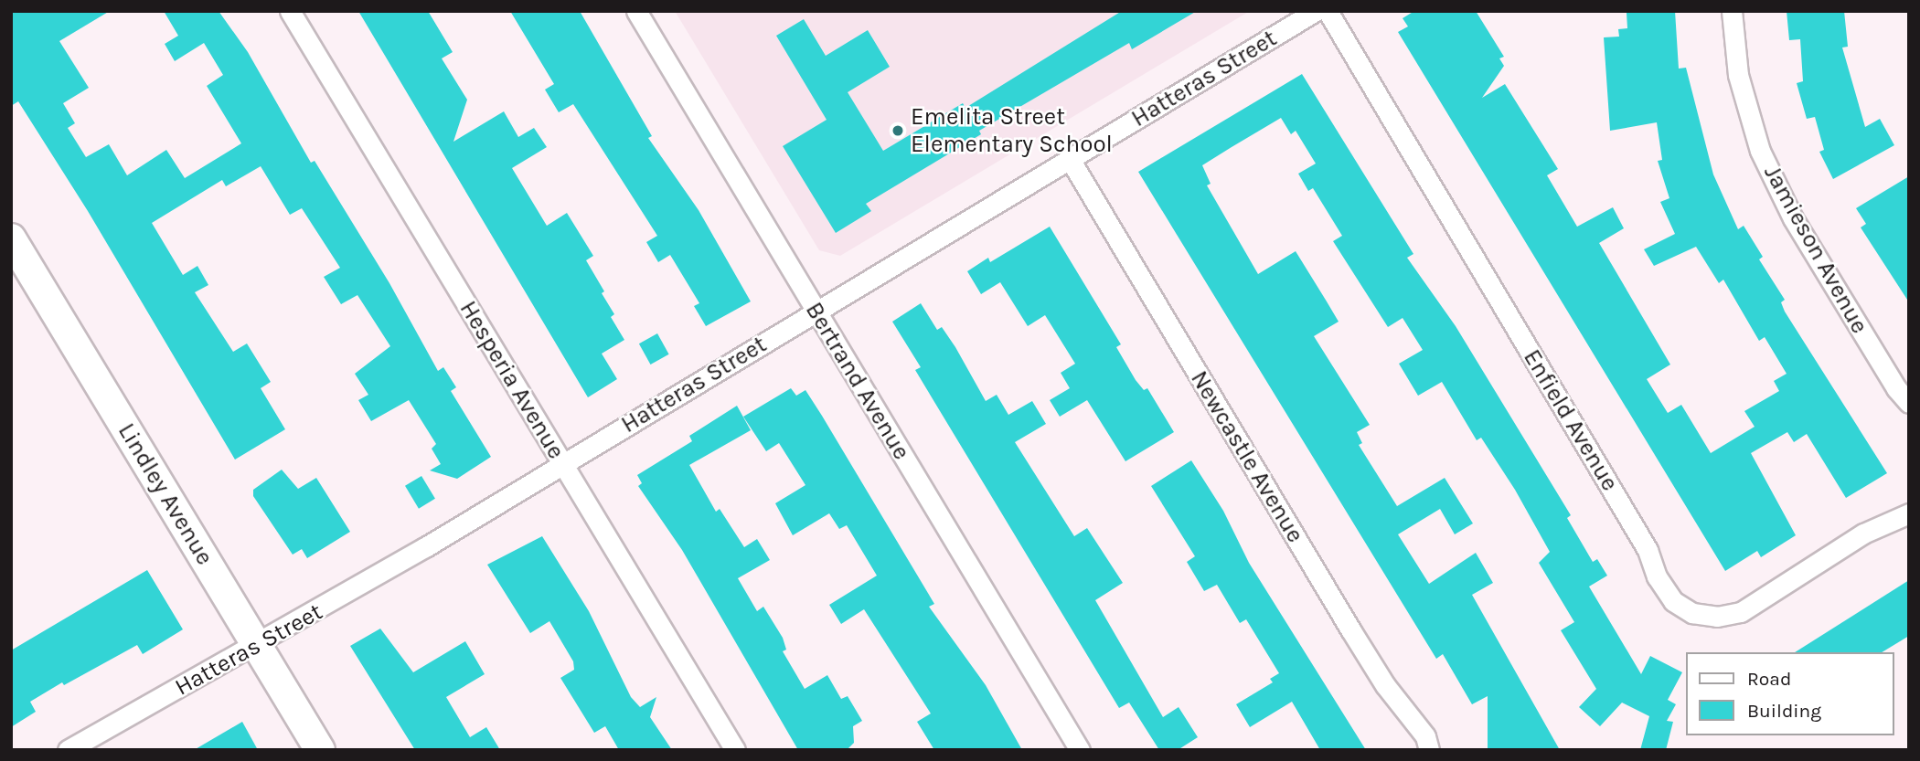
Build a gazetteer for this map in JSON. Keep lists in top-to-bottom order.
{
  "streets": {
    "main road": ["Lindley Avenue"],
    "street": [
      "Hatteras Street",
      "Jamieson Avenue",
      "Hesperia Avenue",
      "Bertrand Avenue",
      "Enfield Avenue",
      "Newcastle Avenue"
    ]
  },
  "crossings": [
    ["Hatteras Street", "Hesperia Avenue"],
    ["Hatteras Street", "Bertrand Avenue"],
    ["Hatteras Street", "Newcastle Avenue"],
    ["Hatteras Street", "Lindley Avenue"]
  ],
  "places": ["Emelita Street Elementary School"],
  "legend": ["Road", "Building"]
}
